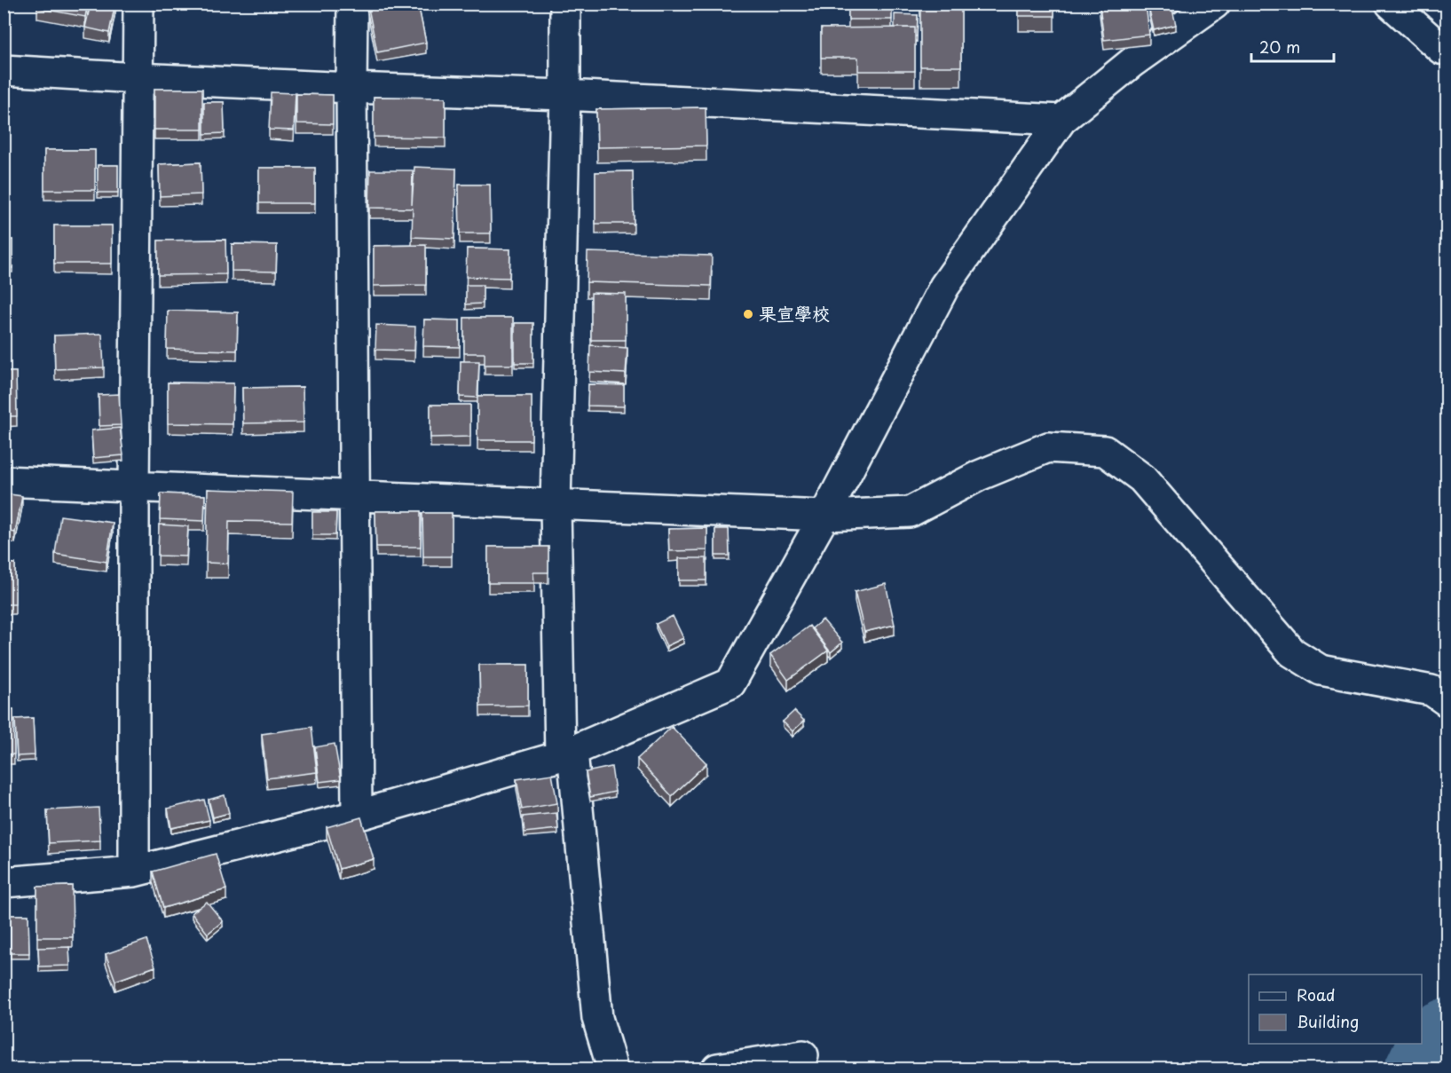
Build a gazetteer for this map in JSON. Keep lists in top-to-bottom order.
{
  "places": ["果宣學校"],
  "legend": ["Road", "Building"],
  "scale_bar": "20 m"
}
